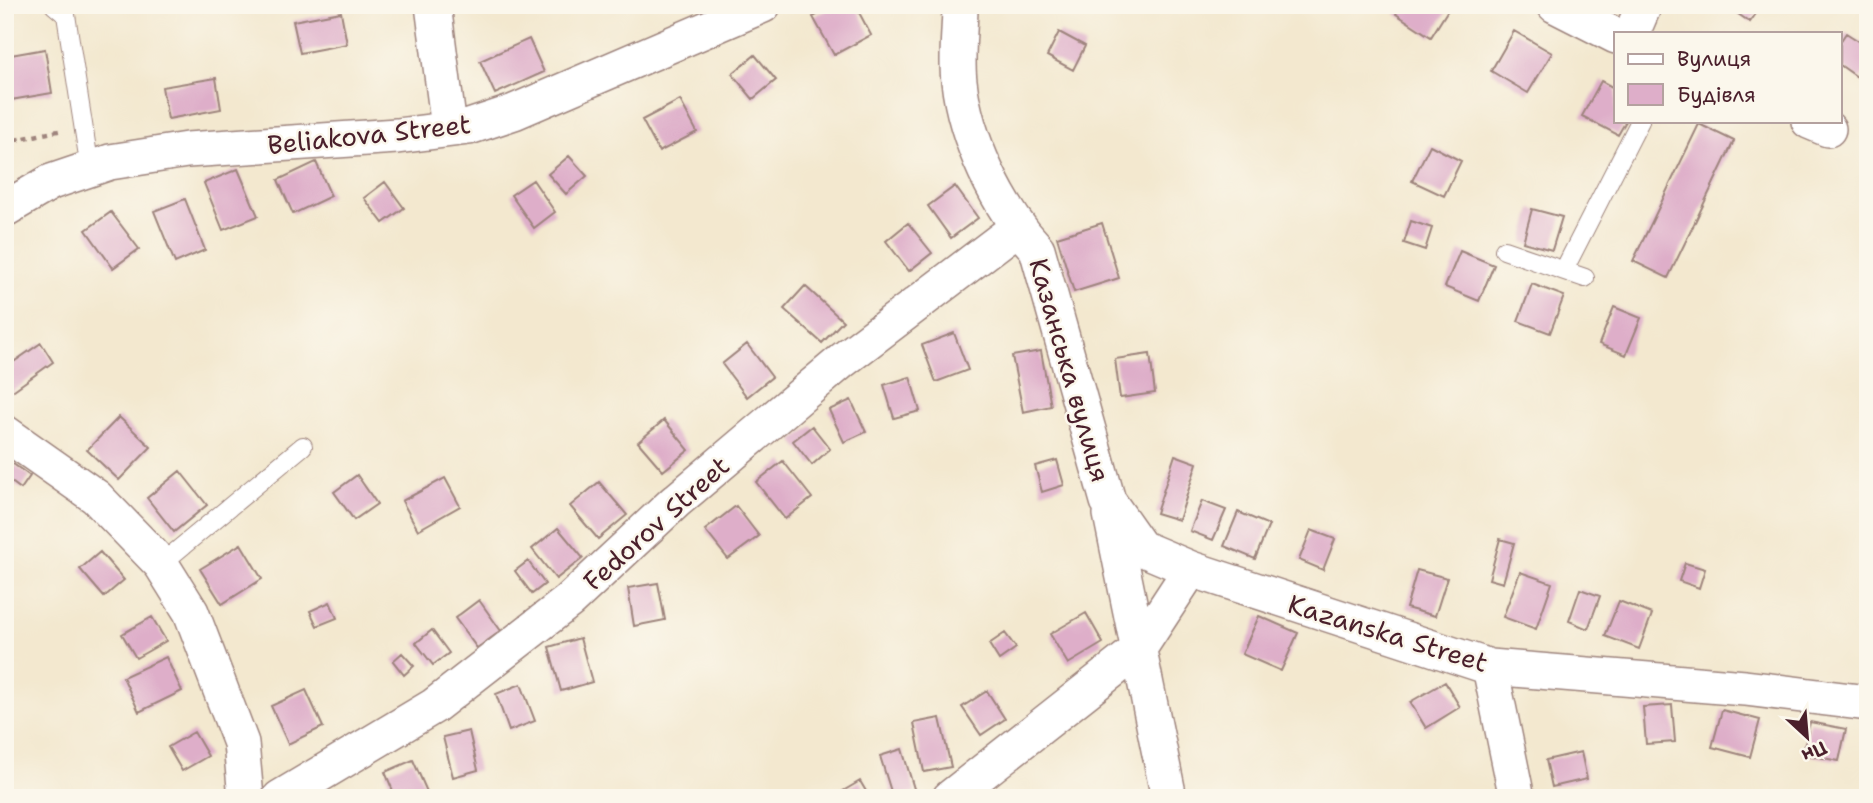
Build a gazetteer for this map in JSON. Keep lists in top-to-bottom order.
{
  "streets": {
    "street": [
      "Beliakova Street",
      "Казанська вулиця",
      "Fedorov Street",
      "Kazanska Street"
    ]
  },
  "crossings": [
    ["Казанська вулиця", "Fedorov Street"],
    ["Казанська вулиця", "Kazanska Street"]
  ],
  "legend": ["Вулиця", "Будівля"],
  "north": "bottom right"
}
